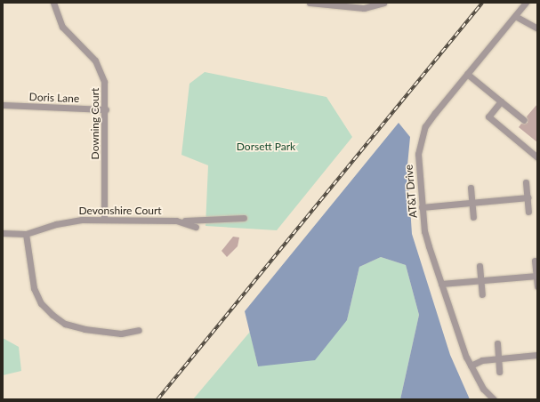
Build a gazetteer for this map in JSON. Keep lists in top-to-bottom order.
{
  "streets": {
    "street": [
      "Doris Lane",
      "Downing Court",
      "AT&T Drive",
      "Devonshire Court"
    ]
  },
  "crossings": [
    ["Doris Lane", "Downing Court"],
    ["Downing Court", "Devonshire Court"]
  ],
  "parks": ["Dorsett Park"]
}
